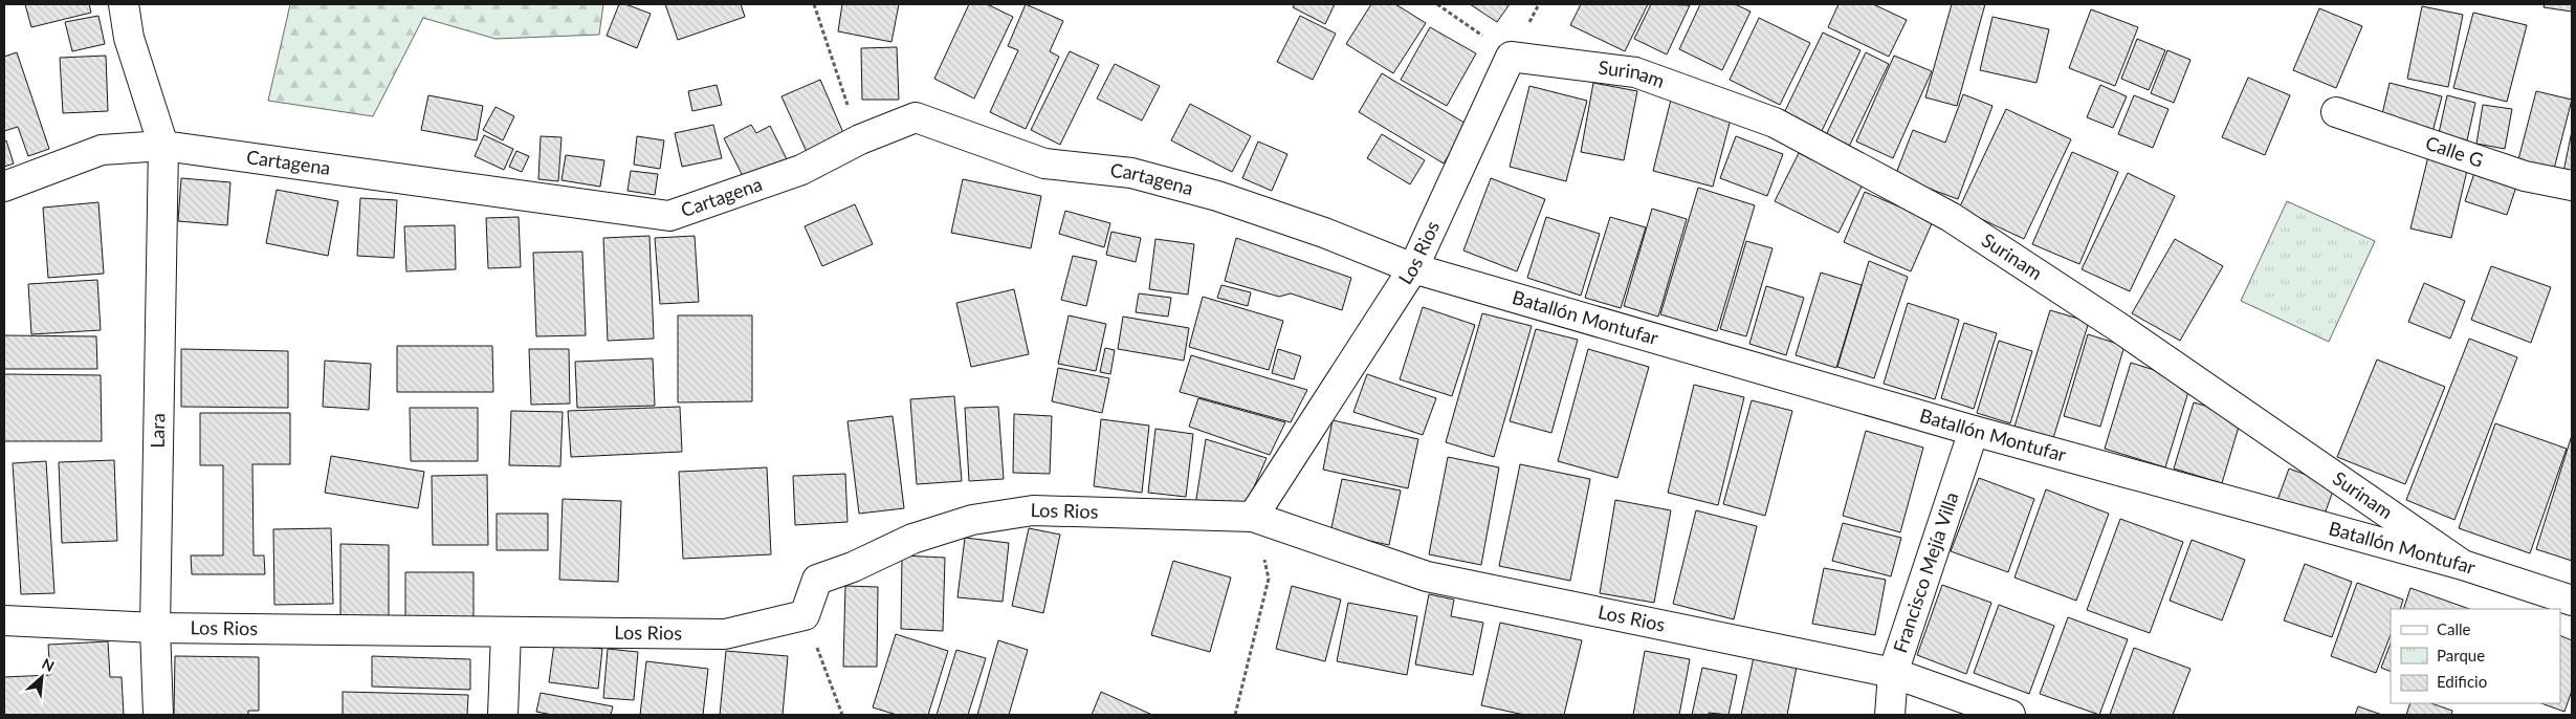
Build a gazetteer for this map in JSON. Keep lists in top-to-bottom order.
{
  "streets": {
    "street": [
      "Surinam",
      "Calle G",
      "Cartagena",
      "Los Rios",
      "Batallón Montufar",
      "Lara",
      "Francisco Mejía Villa"
    ]
  },
  "crossings": [
    ["Surinam", "Los Rios"],
    ["Surinam", "Batallón Montufar"],
    ["Cartagena", "Los Rios"],
    ["Cartagena", "Batallón Montufar"],
    ["Cartagena", "Lara"],
    ["Los Rios", "Batallón Montufar"],
    ["Los Rios", "Lara"],
    ["Los Rios", "Francisco Mejía Villa"],
    ["Batallón Montufar", "Francisco Mejía Villa"]
  ],
  "legend": ["Calle", "Parque", "Edificio"],
  "north": "top right"
}
